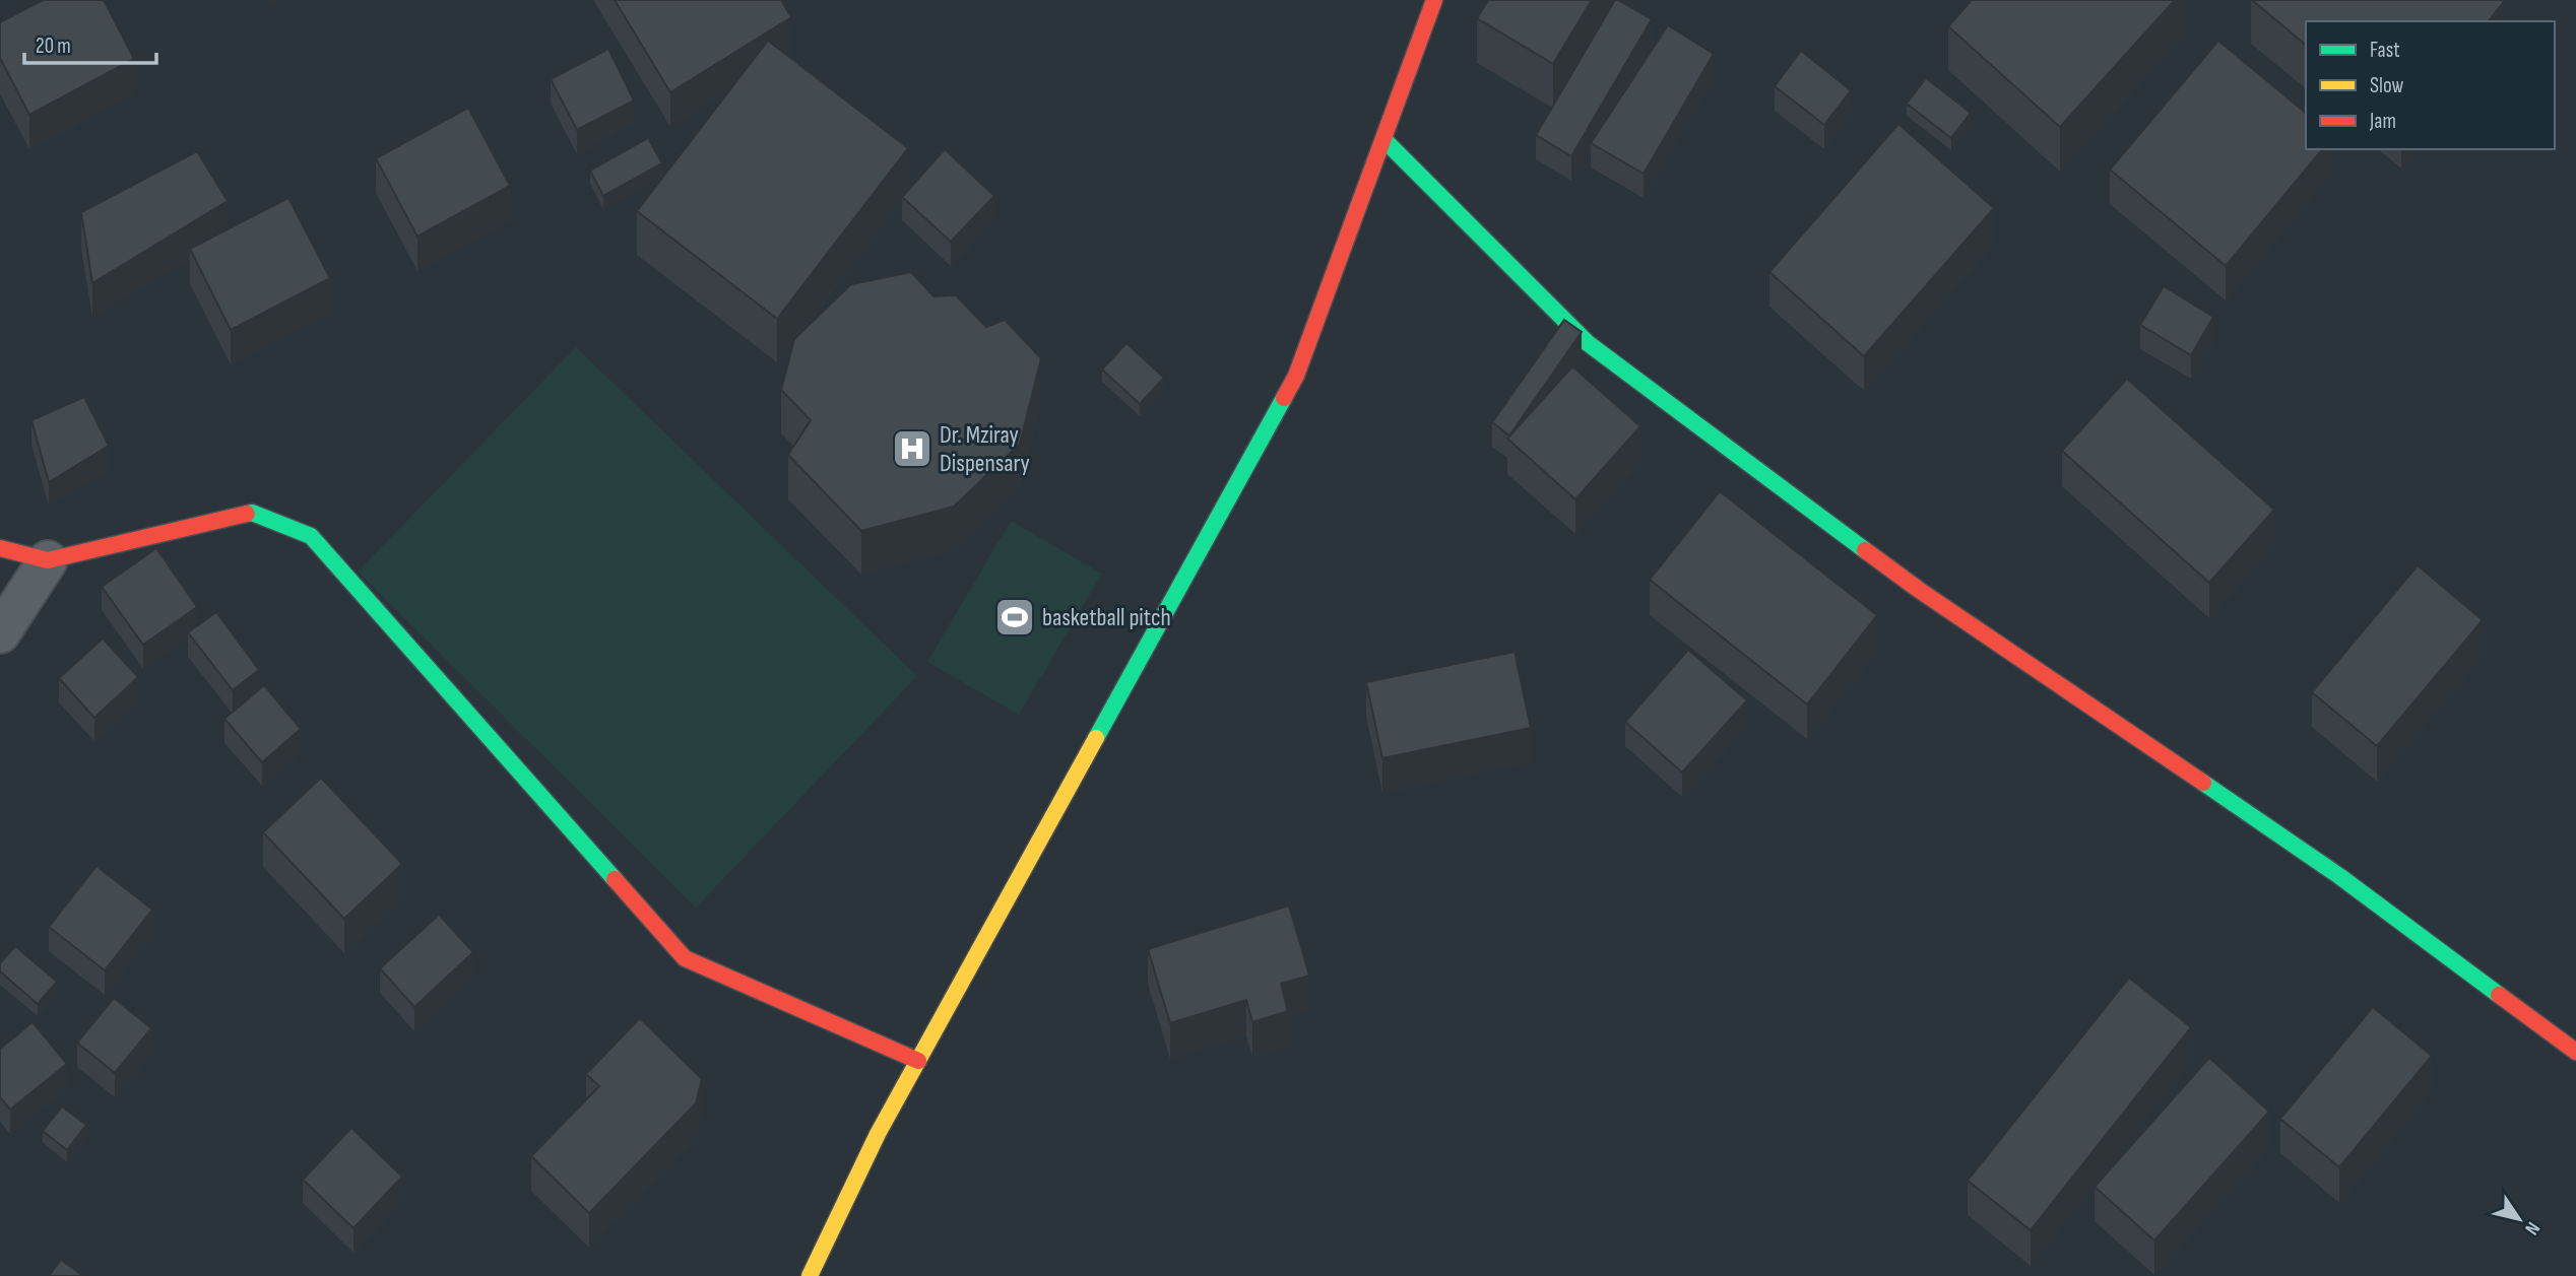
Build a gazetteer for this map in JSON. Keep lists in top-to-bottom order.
{
  "places": {
    "hospital": ["Dr. Mziray Dispensary"],
    "sports": ["basketball pitch"]
  },
  "legend": ["Fast", "Slow", "Jam"],
  "scale_bar": "20 m",
  "north": "bottom right"
}
